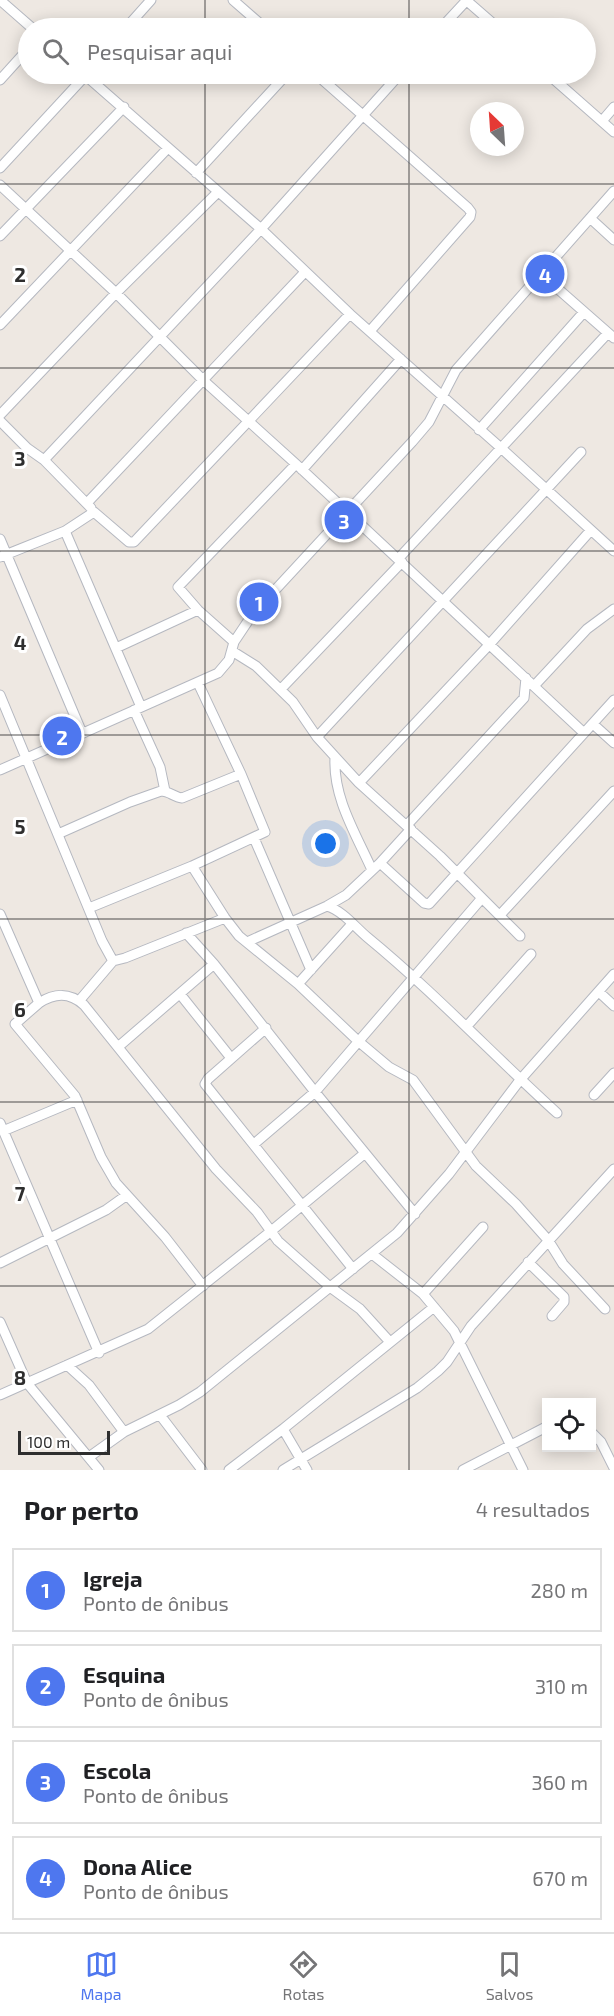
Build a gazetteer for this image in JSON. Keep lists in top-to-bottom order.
{
  "scale_bar": "100 m",
  "north": "top left",
  "page": {
    "search": "Pesquisar aqui",
    "pins": [
      "4",
      "3",
      "1",
      "2"
    ],
    "scale": "100 m",
    "heading": ["Por perto", "4 resultados"],
    "list": [
      {
        "mark": "1",
        "name": "Igreja",
        "note": "Ponto de ônibus",
        "value": "280 m"
      },
      {
        "mark": "2",
        "name": "Esquina",
        "note": "Ponto de ônibus",
        "value": "310 m"
      },
      {
        "mark": "3",
        "name": "Escola",
        "note": "Ponto de ônibus",
        "value": "360 m"
      },
      {
        "mark": "4",
        "name": "Dona Alice",
        "note": "Ponto de ônibus",
        "value": "670 m"
      }
    ],
    "nav": ["Mapa", "Rotas", "Salvos"]
  },
  "grid": {
    "rows": [
      "2",
      "3",
      "4",
      "5",
      "6",
      "7",
      "8"
    ]
  }
}
